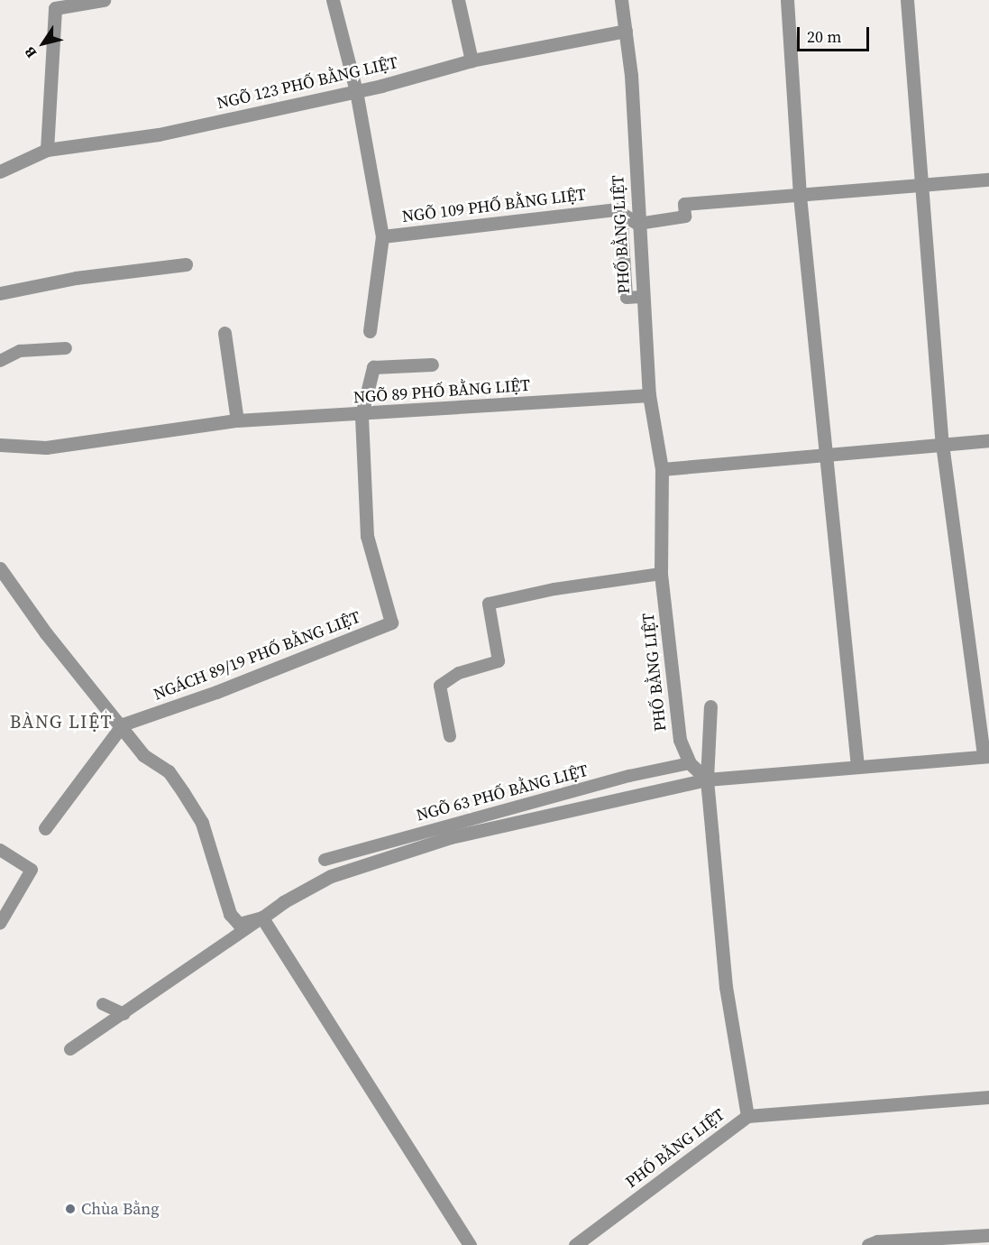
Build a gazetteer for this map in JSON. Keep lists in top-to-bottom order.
{
  "streets": {
    "street": [
      "NGÕ 123 PHỐ BẰNG LIỆT",
      "NGÕ 109 PHỐ BẰNG LIỆT",
      "PHỐ BẰNG LIỆT",
      "NGÕ 89 PHỐ BẰNG LIỆT",
      "NGÁCH 89/19 PHỐ BẰNG LIỆT"
    ],
    "lane": ["NGÕ 63 PHỐ BẰNG LIỆT"]
  },
  "crossings": [
    ["NGÕ 123 PHỐ BẰNG LIỆT", "NGÕ 109 PHỐ BẰNG LIỆT"],
    ["NGÕ 123 PHỐ BẰNG LIỆT", "PHỐ BẰNG LIỆT"],
    ["NGÕ 109 PHỐ BẰNG LIỆT", "PHỐ BẰNG LIỆT"],
    ["PHỐ BẰNG LIỆT", "NGÕ 89 PHỐ BẰNG LIỆT"],
    ["PHỐ BẰNG LIỆT", "NGÕ 63 PHỐ BẰNG LIỆT"],
    ["NGÕ 89 PHỐ BẰNG LIỆT", "NGÁCH 89/19 PHỐ BẰNG LIỆT"]
  ],
  "districts": ["BÀNG LIỆT"],
  "places": ["Chùa Bằng"],
  "scale_bar": "20 m",
  "north": "bottom left"
}
